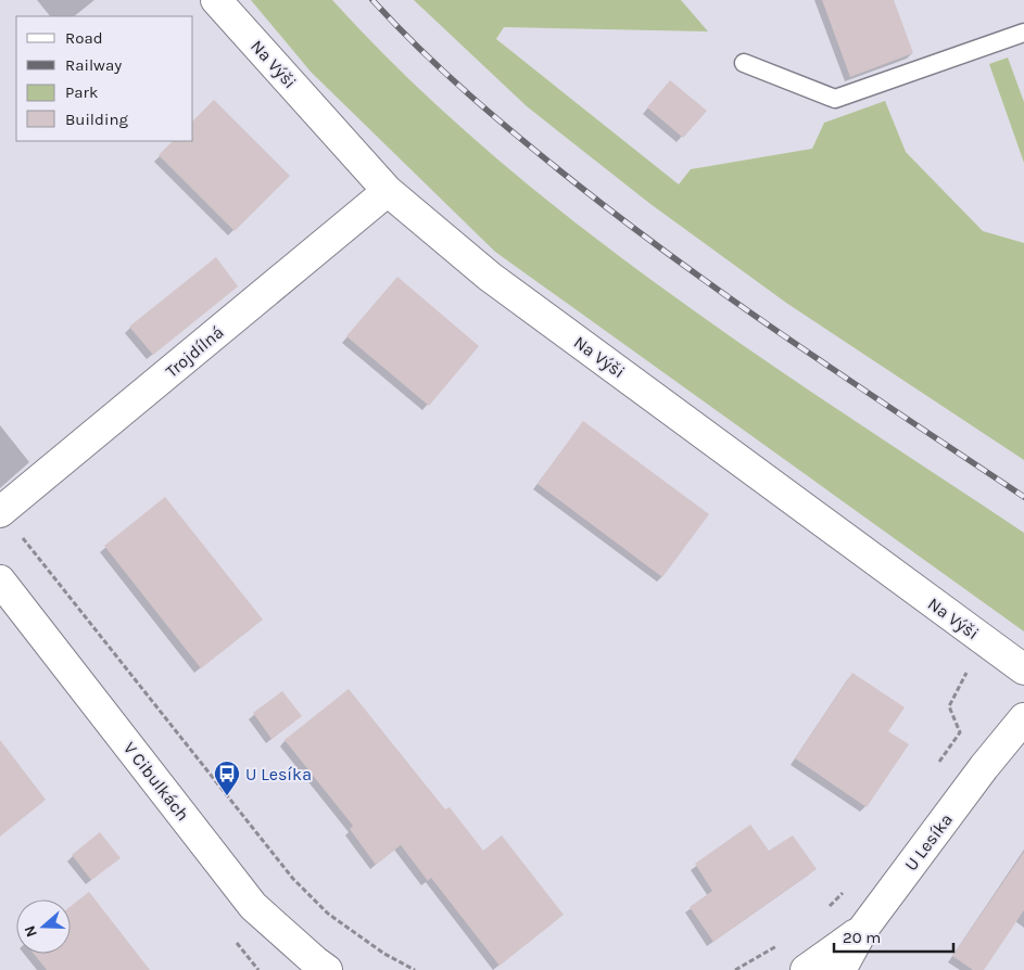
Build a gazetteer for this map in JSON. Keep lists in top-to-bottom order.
{
  "streets": {
    "street": [
      "Na Výši",
      "Trojdílná",
      "V Cibulkách",
      "U Lesíka"
    ]
  },
  "crossings": [
    ["Na Výši", "Trojdílná"]
  ],
  "places": {
    "bus stop": ["U Lesíka"]
  },
  "legend": [
    "Road",
    "Railway",
    "Park",
    "Building"
  ],
  "scale_bar": "20 m",
  "north": "left"
}
